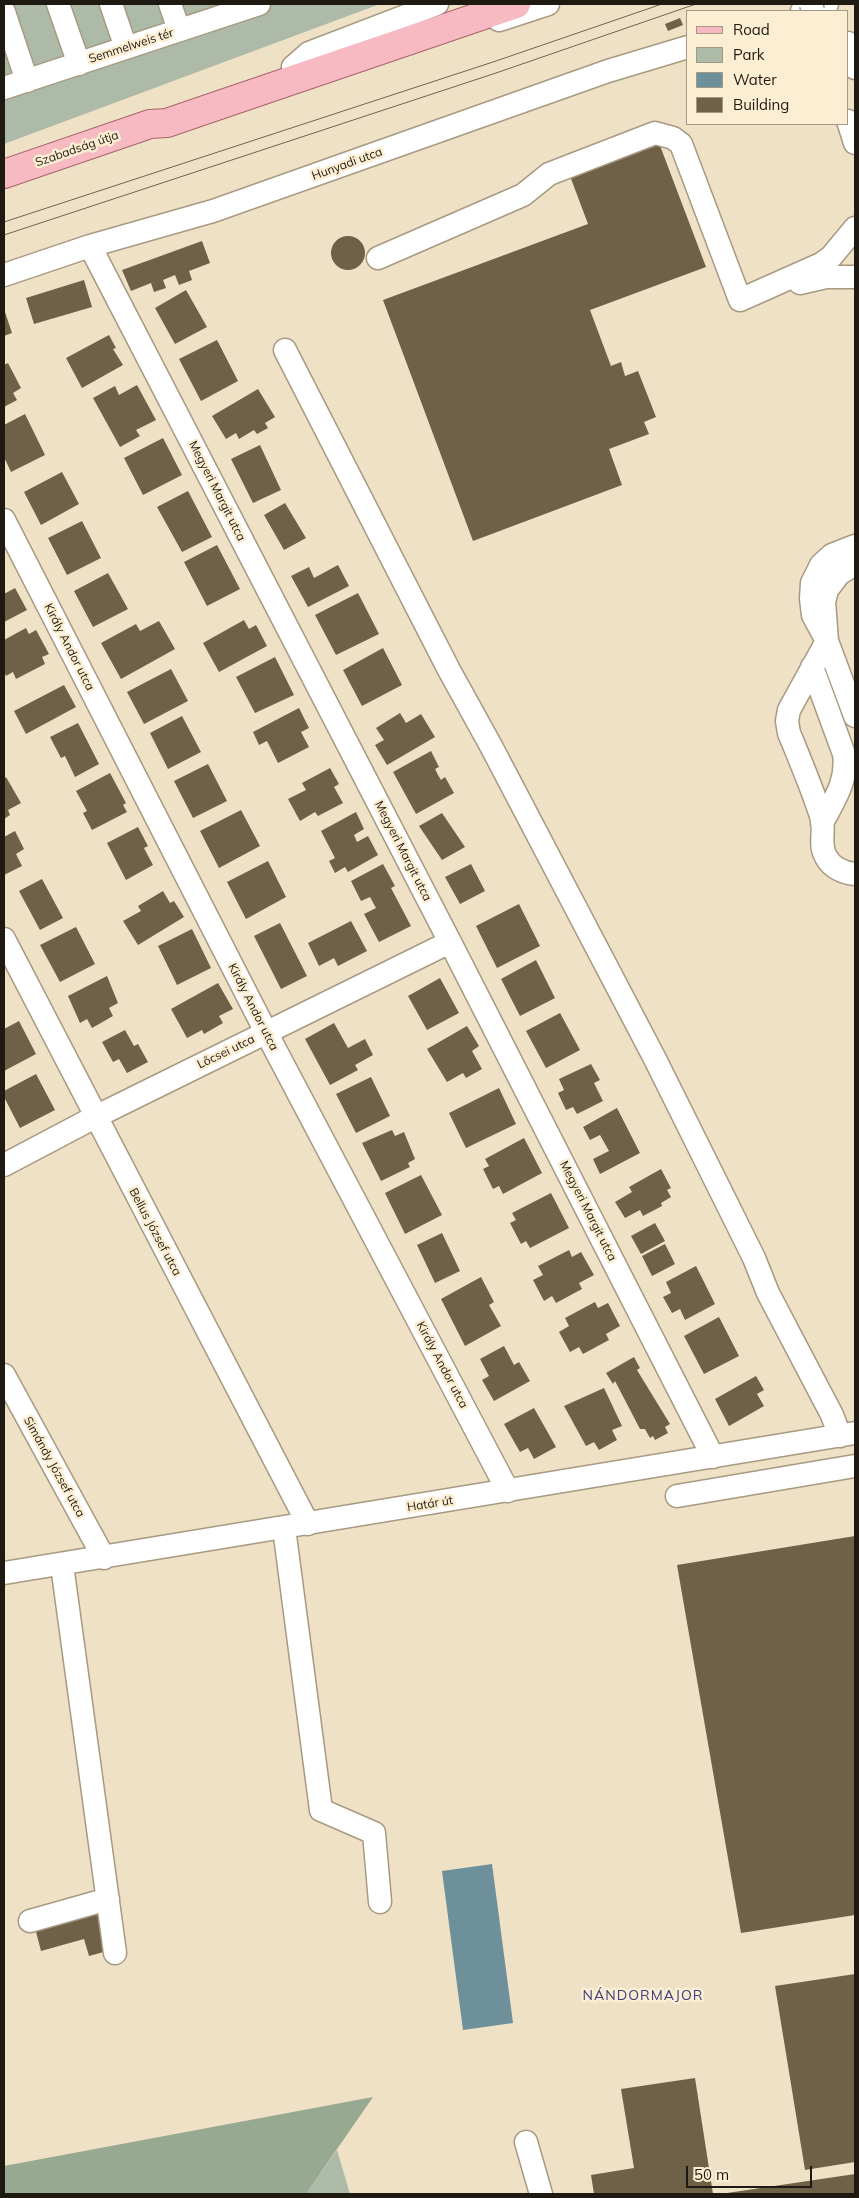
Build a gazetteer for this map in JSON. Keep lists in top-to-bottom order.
{
  "streets": {
    "main road": ["Szabadság útja"],
    "street": [
      "Semmelweis tér",
      "Hunyadi utca",
      "Megyeri Margit utca",
      "Király Andor utca",
      "Lőcsei utca",
      "Bellus József utca",
      "Simándy József utca",
      "Határ út"
    ]
  },
  "crossings": [
    ["Hunyadi utca", "Megyeri Margit utca"],
    ["Megyeri Margit utca", "Lőcsei utca"],
    ["Megyeri Margit utca", "Határ út"],
    ["Király Andor utca", "Lőcsei utca"],
    ["Király Andor utca", "Határ út"],
    ["Lőcsei utca", "Bellus József utca"],
    ["Bellus József utca", "Határ út"],
    ["Simándy József utca", "Határ út"]
  ],
  "districts": ["NÁNDORMAJOR"],
  "legend": [
    "Road",
    "Park",
    "Water",
    "Building"
  ],
  "scale_bar": "50 m"
}
